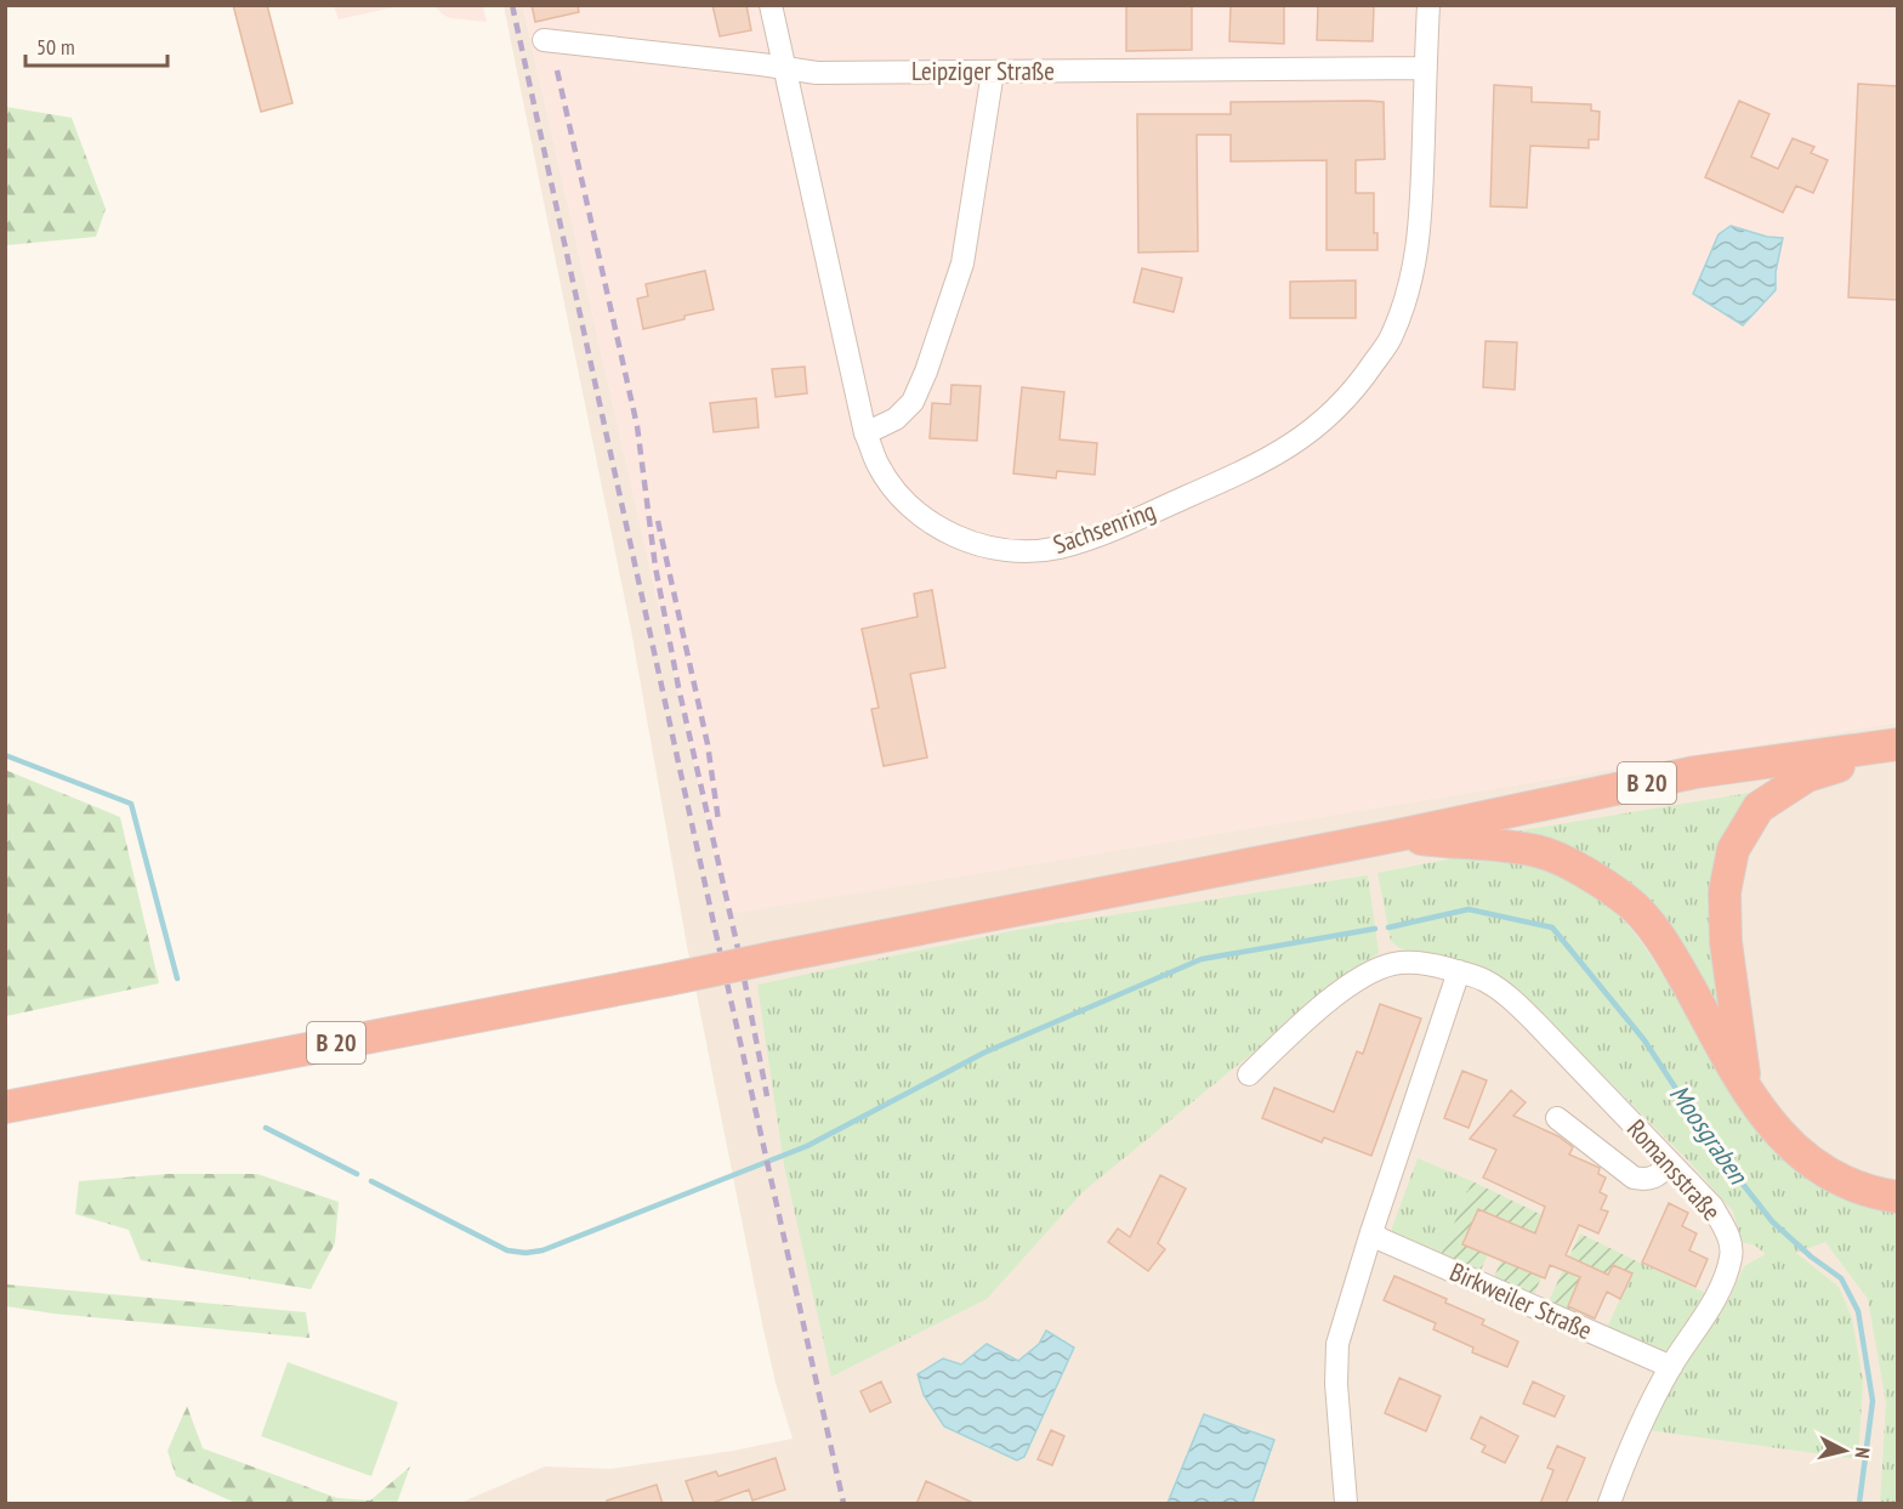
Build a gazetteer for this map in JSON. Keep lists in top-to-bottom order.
{
  "streets": {
    "highway": ["B 20"],
    "street": [
      "Leipziger Straße",
      "Sachsenring",
      "Romansstraße",
      "Birkweiler Straße"
    ]
  },
  "crossings": [
    ["Leipziger Straße", "Sachsenring"],
    ["Romansstraße", "Birkweiler Straße"]
  ],
  "water": ["Moosgraben"],
  "scale_bar": "50 m",
  "north": "right"
}
